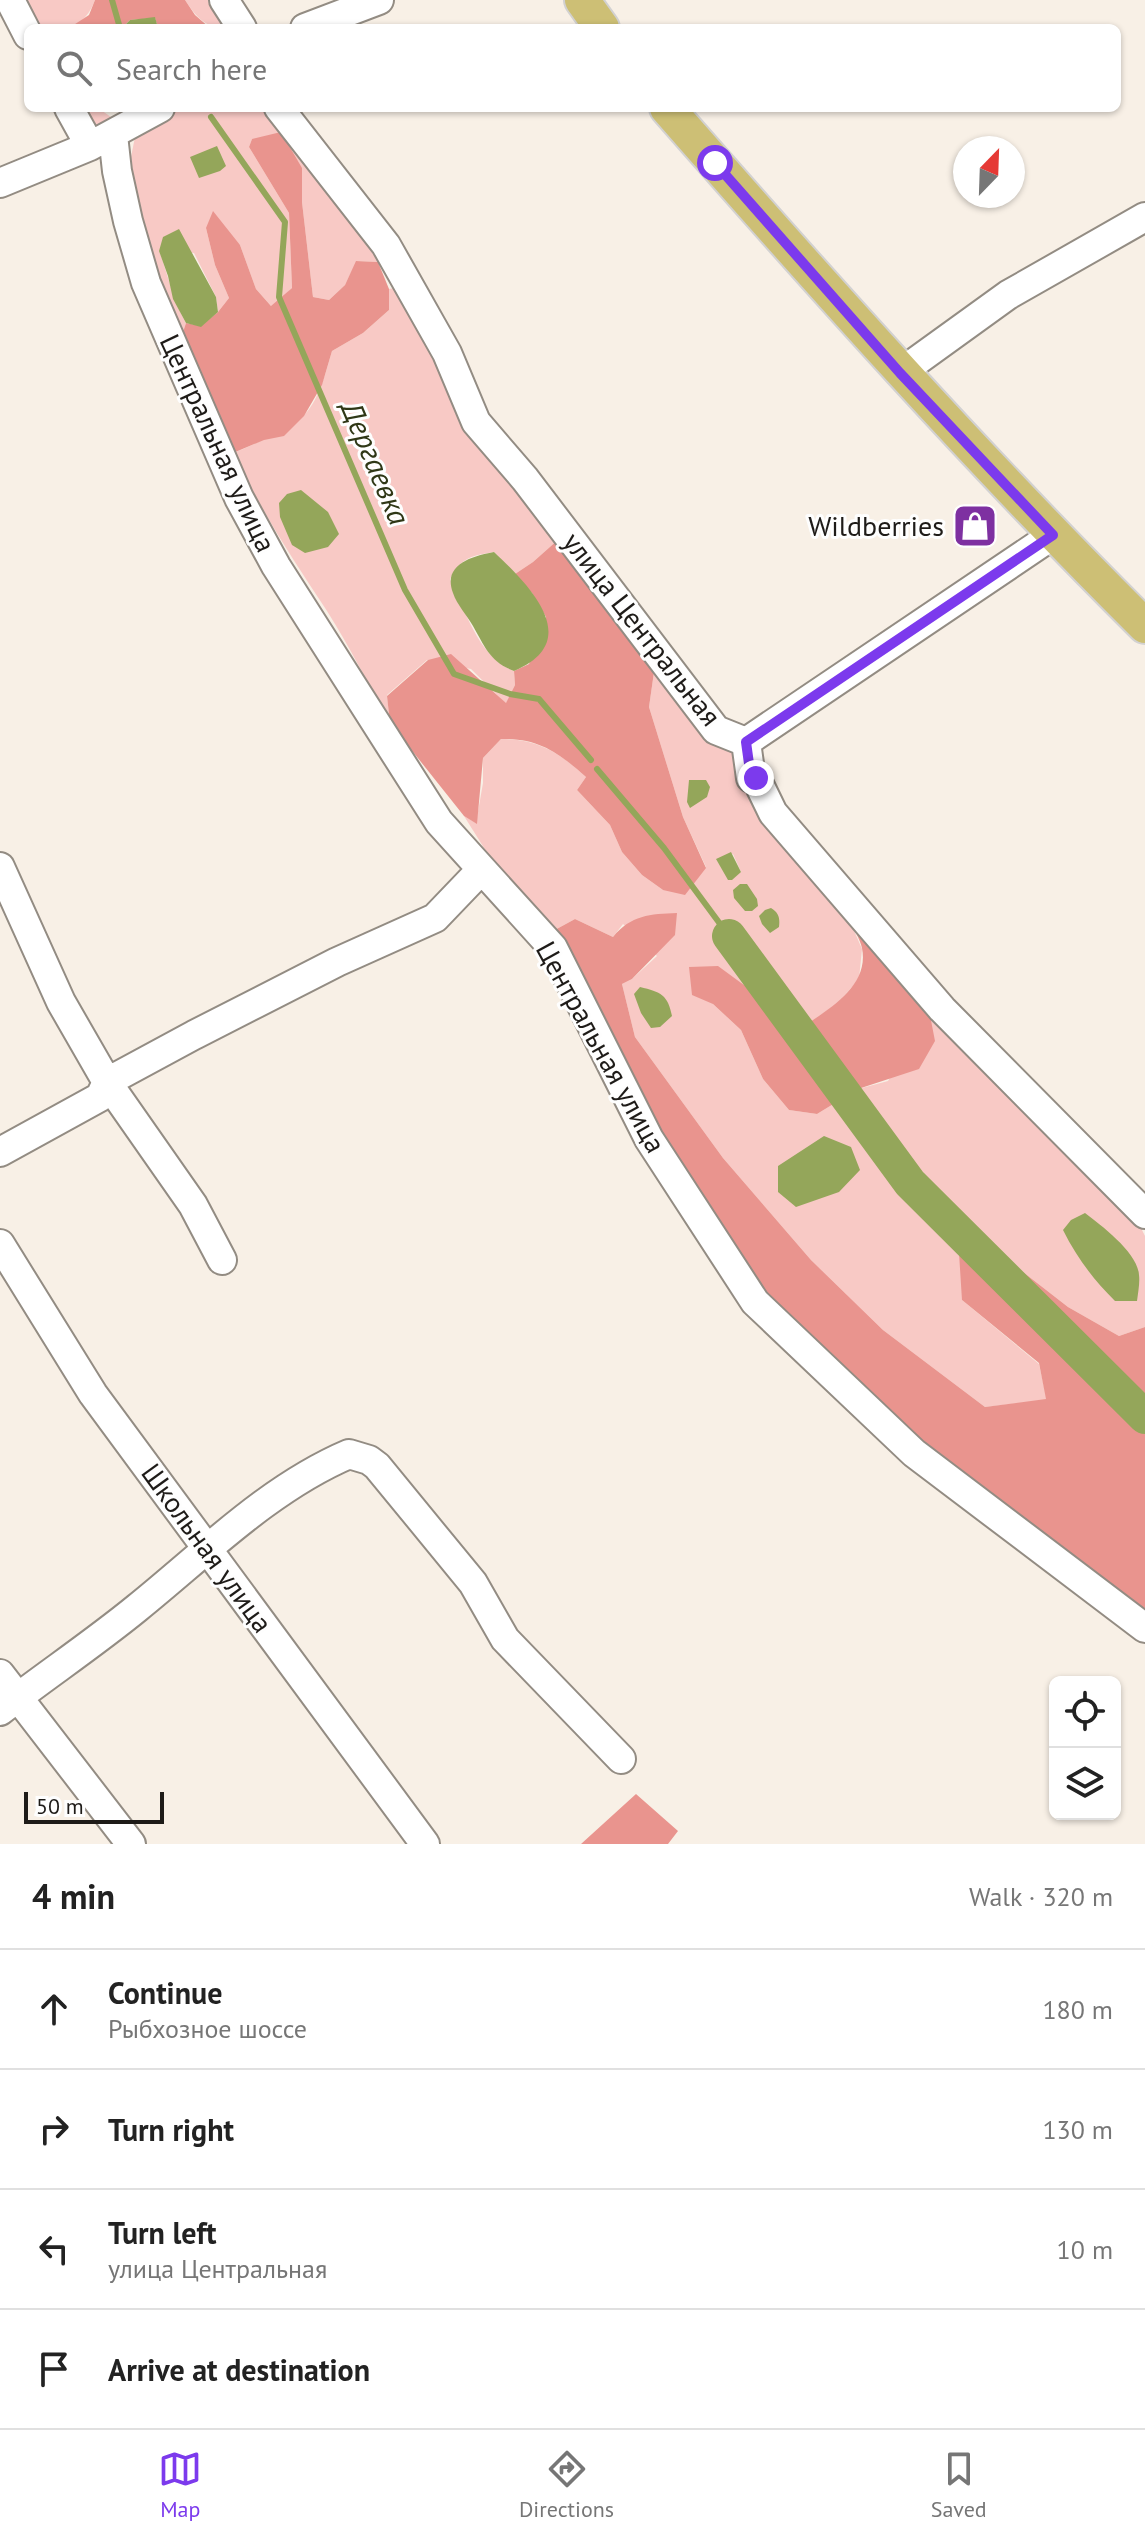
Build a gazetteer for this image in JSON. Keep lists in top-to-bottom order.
{
  "streets": {
    "street": ["Центральная улица", "улица Центральная", "Школьная улица"]
  },
  "water": ["Дергаевка"],
  "places": {
    "shop": ["Wildberries"]
  },
  "scale_bar": "50 m",
  "north": "top right",
  "page": {
    "search": "Search here",
    "scale": "50 m",
    "heading": ["4 min", "Walk · 320 m"],
    "list": [
      ["Continue", "Рыбхозное шоссе", "180 m"],
      ["Turn right", "130 m"],
      ["Turn left", "улица Центральная", "10 m"],
      "Arrive at destination"
    ],
    "nav": ["Map", "Directions", "Saved"]
  }
}
